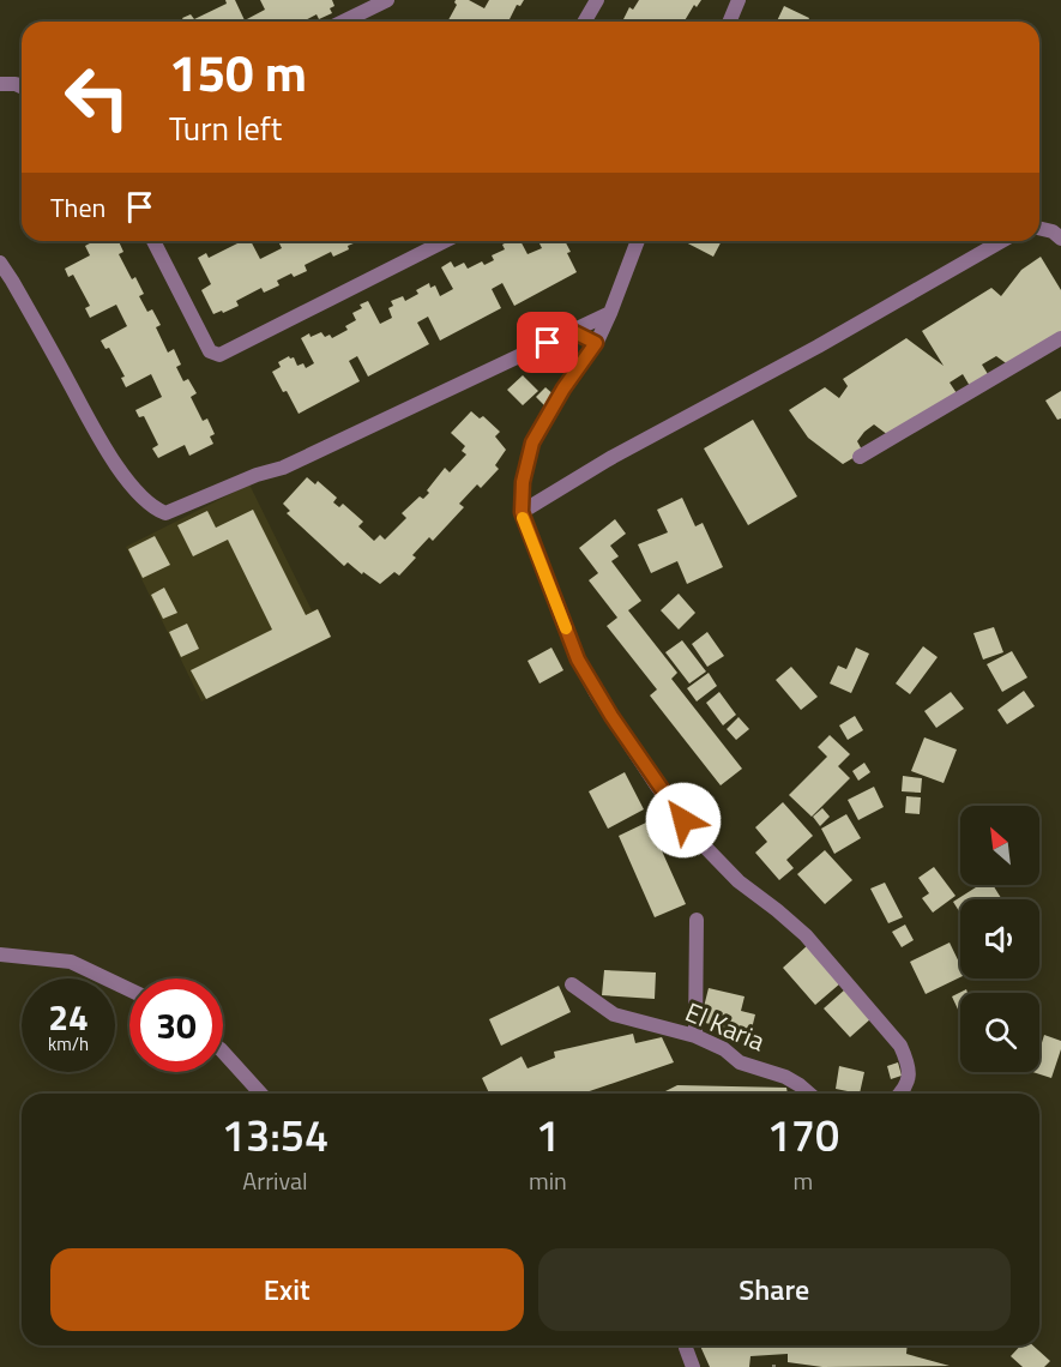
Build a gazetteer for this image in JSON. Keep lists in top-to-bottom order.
{
  "streets": {
    "street": ["El Karia"]
  },
  "north": "top left",
  "page": {
    "turn": ["150 m", "Turn left"],
    "then": "Then",
    "speed": "24 km/h",
    "limit": "30",
    "eta": [
      "13:54",
      "Arrival",
      "1",
      "min",
      "170",
      "m"
    ],
    "buttons": ["Exit", "Share"]
  }
}
